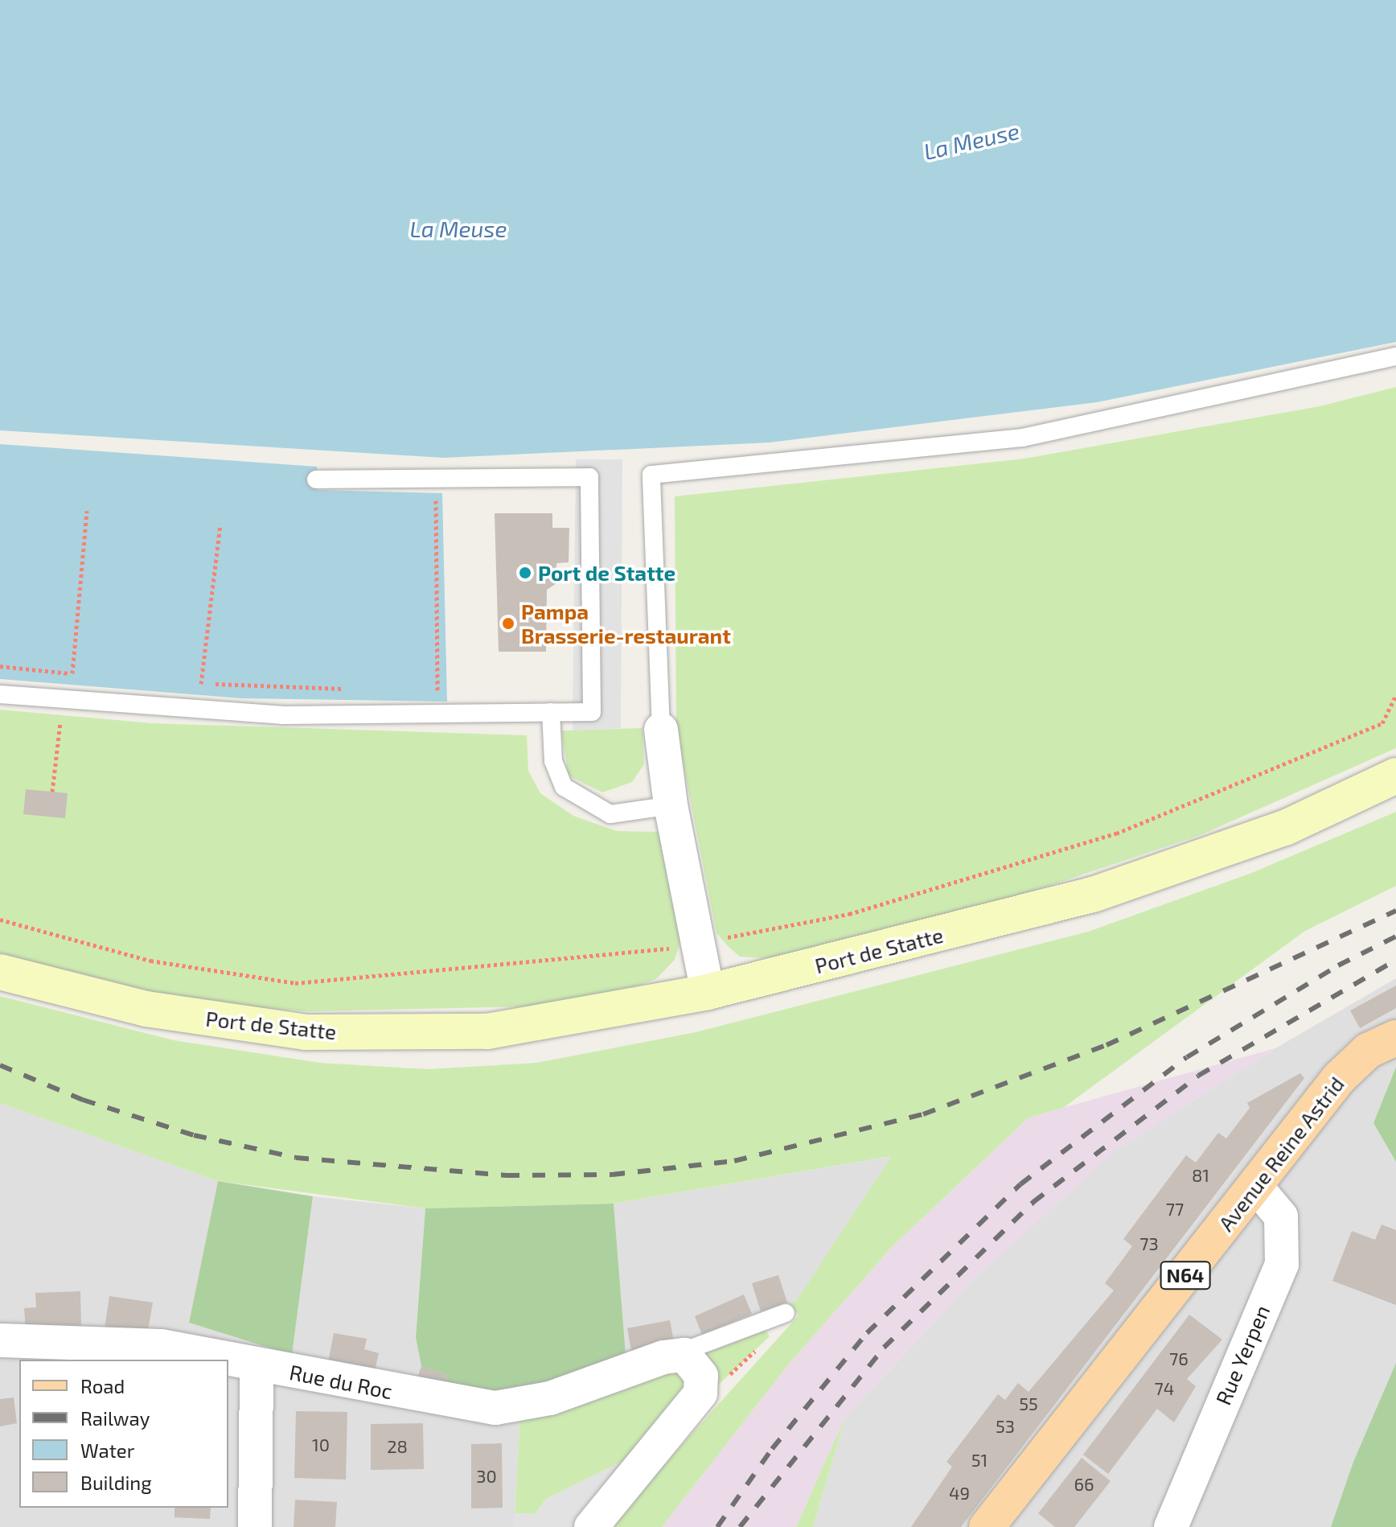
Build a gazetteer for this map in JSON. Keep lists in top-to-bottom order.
{
  "streets": {
    "main road": ["Avenue Reine Astrid", "N64"],
    "street": ["Port de Statte", "Rue Yerpen", "Rue du Roc"]
  },
  "crossings": [
    ["Avenue Reine Astrid", "Rue Yerpen"]
  ],
  "water": ["La Meuse"],
  "places": ["Port de Statte", "Pampa Brasserie-restaurant"],
  "house_numbers": [
    "81",
    "77",
    "73",
    "76",
    "74",
    "55",
    "53",
    "10",
    "28",
    "51",
    "30",
    "66",
    "49"
  ],
  "legend": [
    "Road",
    "Railway",
    "Water",
    "Building"
  ]
}
